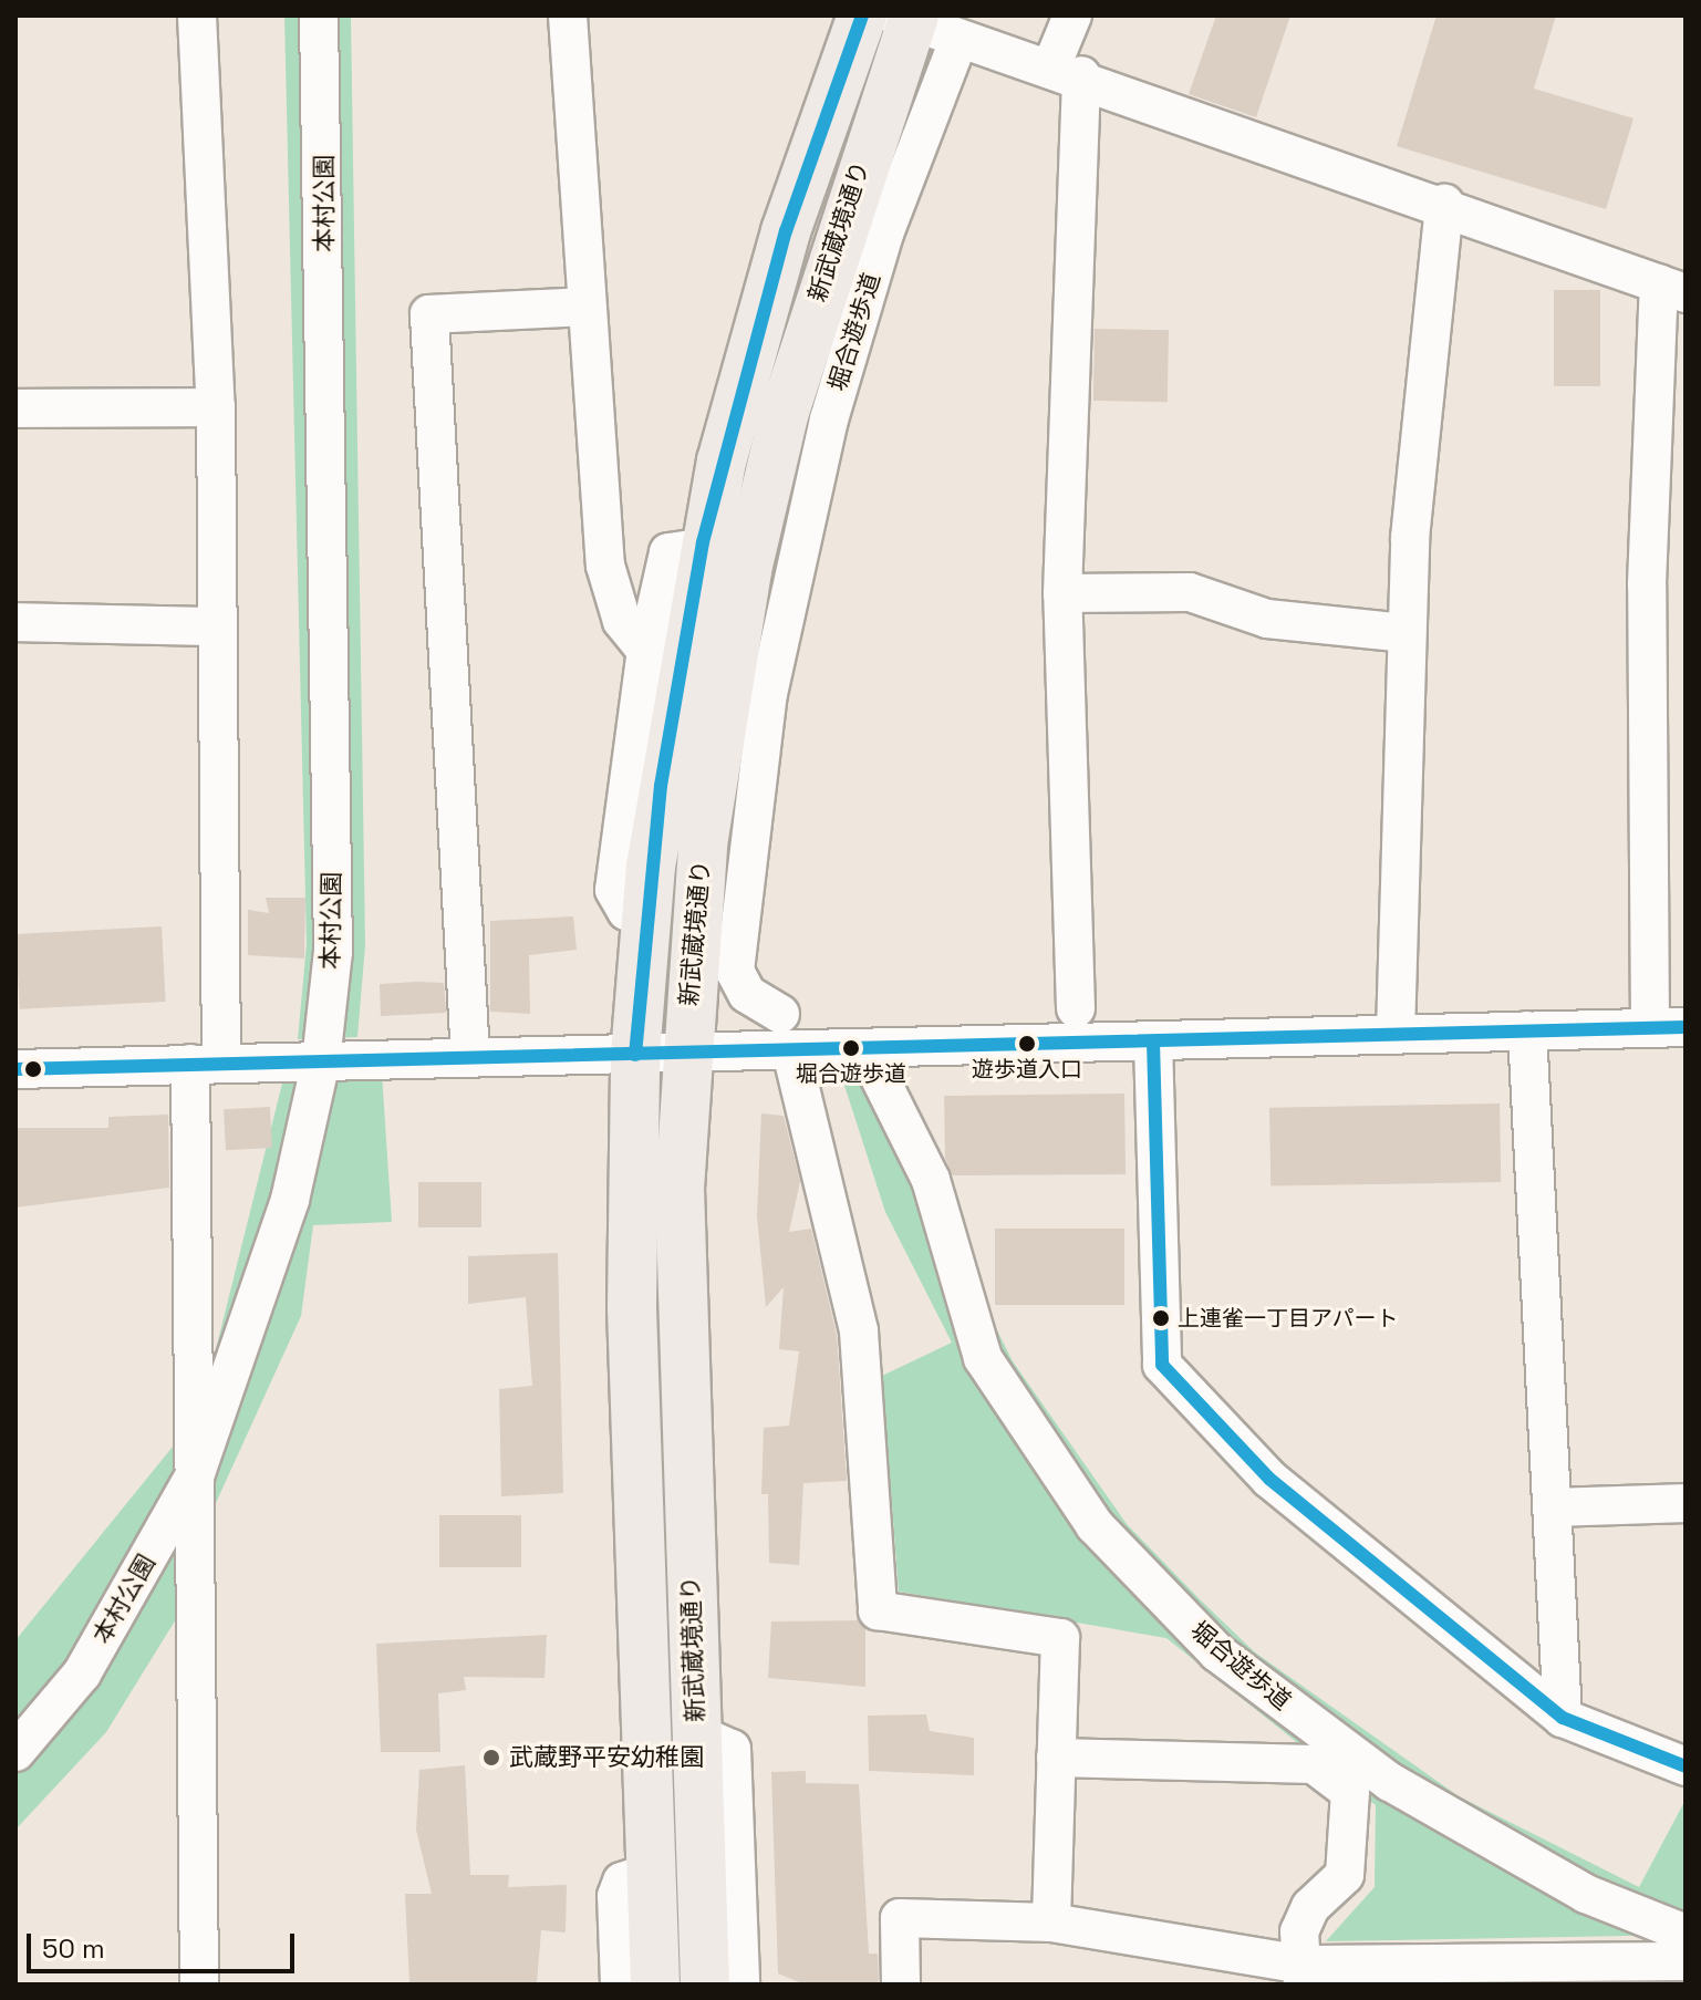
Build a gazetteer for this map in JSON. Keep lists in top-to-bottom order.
{
  "streets": {
    "main road": ["新武蔵境通り"],
    "street": ["本村公園", "堀合遊歩道"]
  },
  "places": [
    "遊歩道入口",
    "堀合遊歩道",
    "上連雀一丁目アパート",
    "武蔵野平安幼稚園"
  ],
  "scale_bar": "50 m"
}
